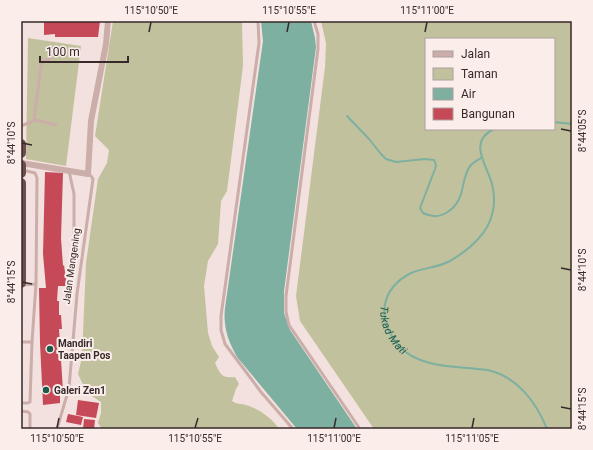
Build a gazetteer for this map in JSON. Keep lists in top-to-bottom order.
{
  "streets": {
    "lane": ["Jalan Mangening"]
  },
  "water": ["Tukad Mati"],
  "places": ["Mandiri Taapen Pos", "Galeri Zen1"],
  "legend": [
    "Jalan",
    "Taman",
    "Air",
    "Bangunan"
  ],
  "scale_bar": "100 m",
  "coordinates": [
    "115°10'50\"E",
    "115°10'55\"E",
    "115°11'00\"E",
    "8°44'05\"S",
    "8°44'10\"S",
    "8°44'15\"S",
    "115°11'05\"E"
  ]
}
